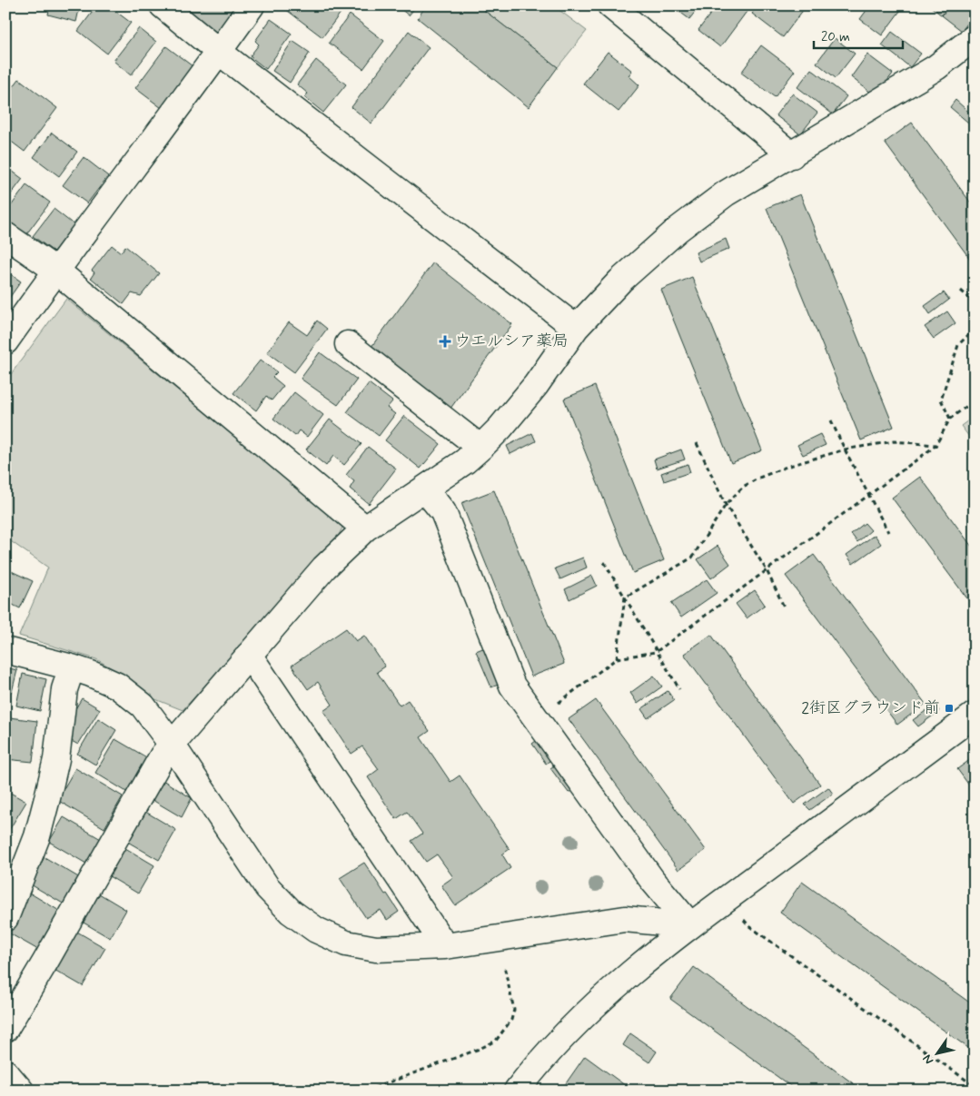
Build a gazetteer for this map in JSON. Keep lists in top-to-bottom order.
{
  "places": {
    "health": ["ウエルシア薬局"],
    "transit": ["2街区グラウンド前"]
  },
  "scale_bar": "20 m",
  "north": "bottom left"
}
